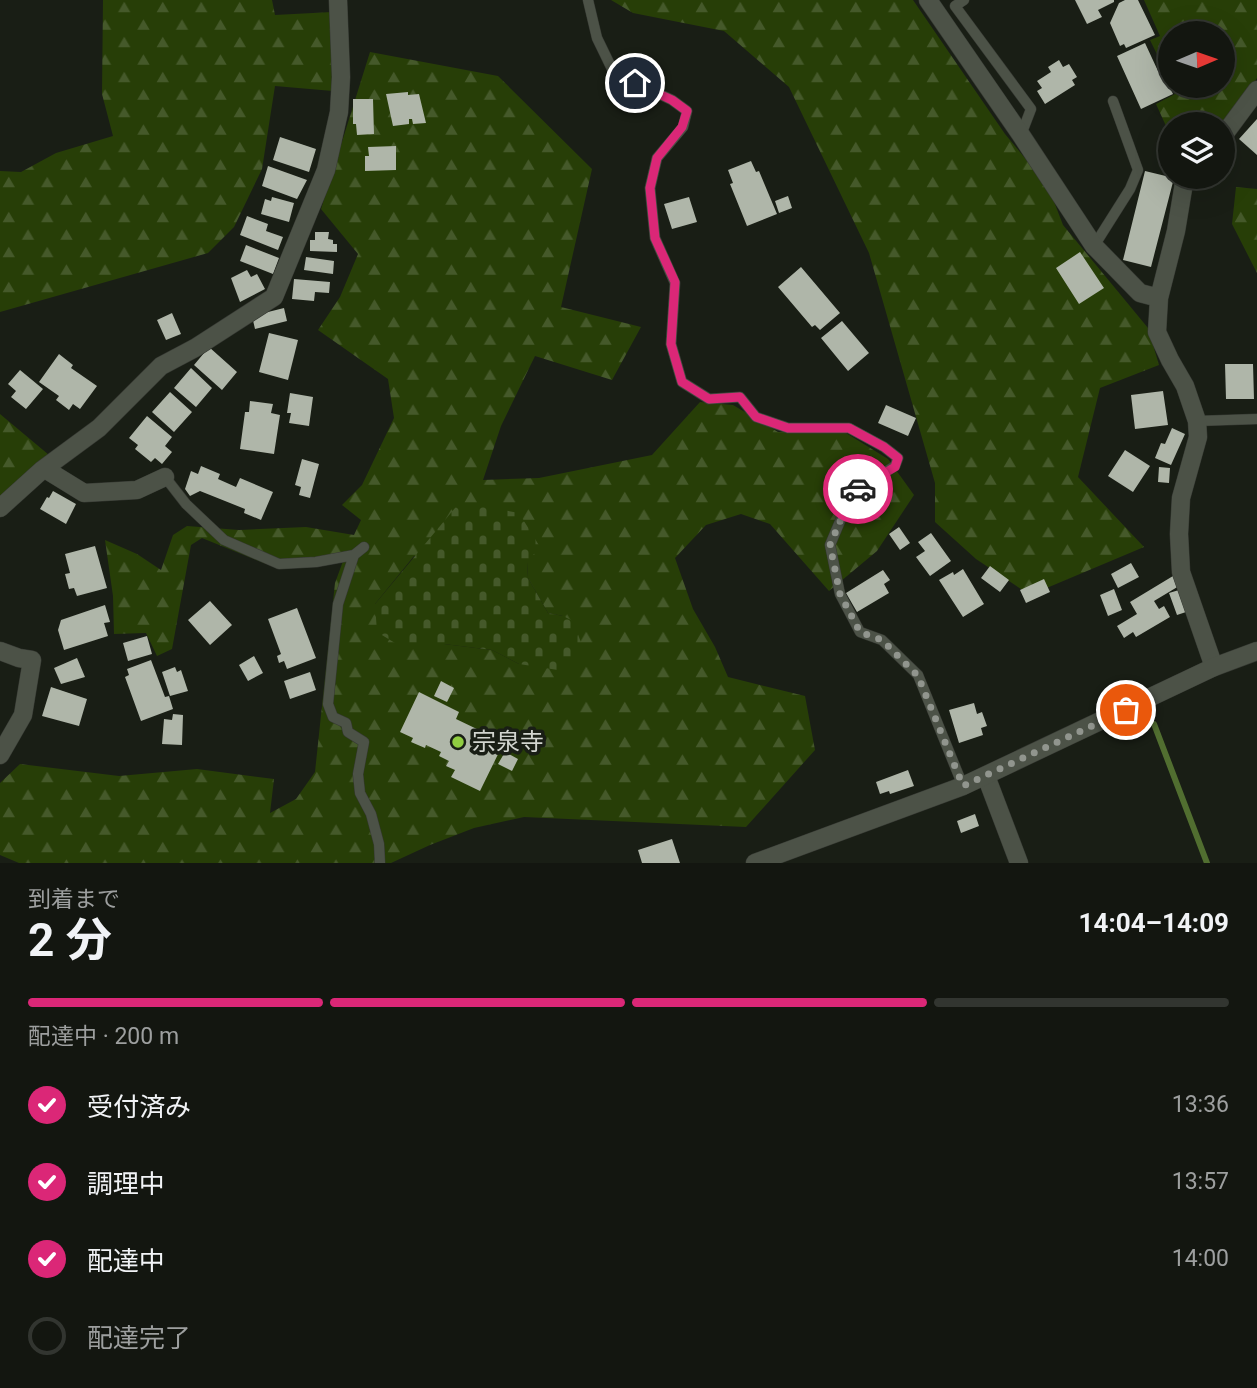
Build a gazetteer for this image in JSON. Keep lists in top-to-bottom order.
{
  "places": ["宗泉寺"],
  "north": "right",
  "page": {
    "heading": ["2 分", "到着まで", "14:04–14:09"],
    "bar": "配達中 · 200 m",
    "list": [
      ["受付済み", "13:36"],
      ["調理中", "13:57"],
      ["配達中", "14:00"],
      "配達完了"
    ]
  }
}
